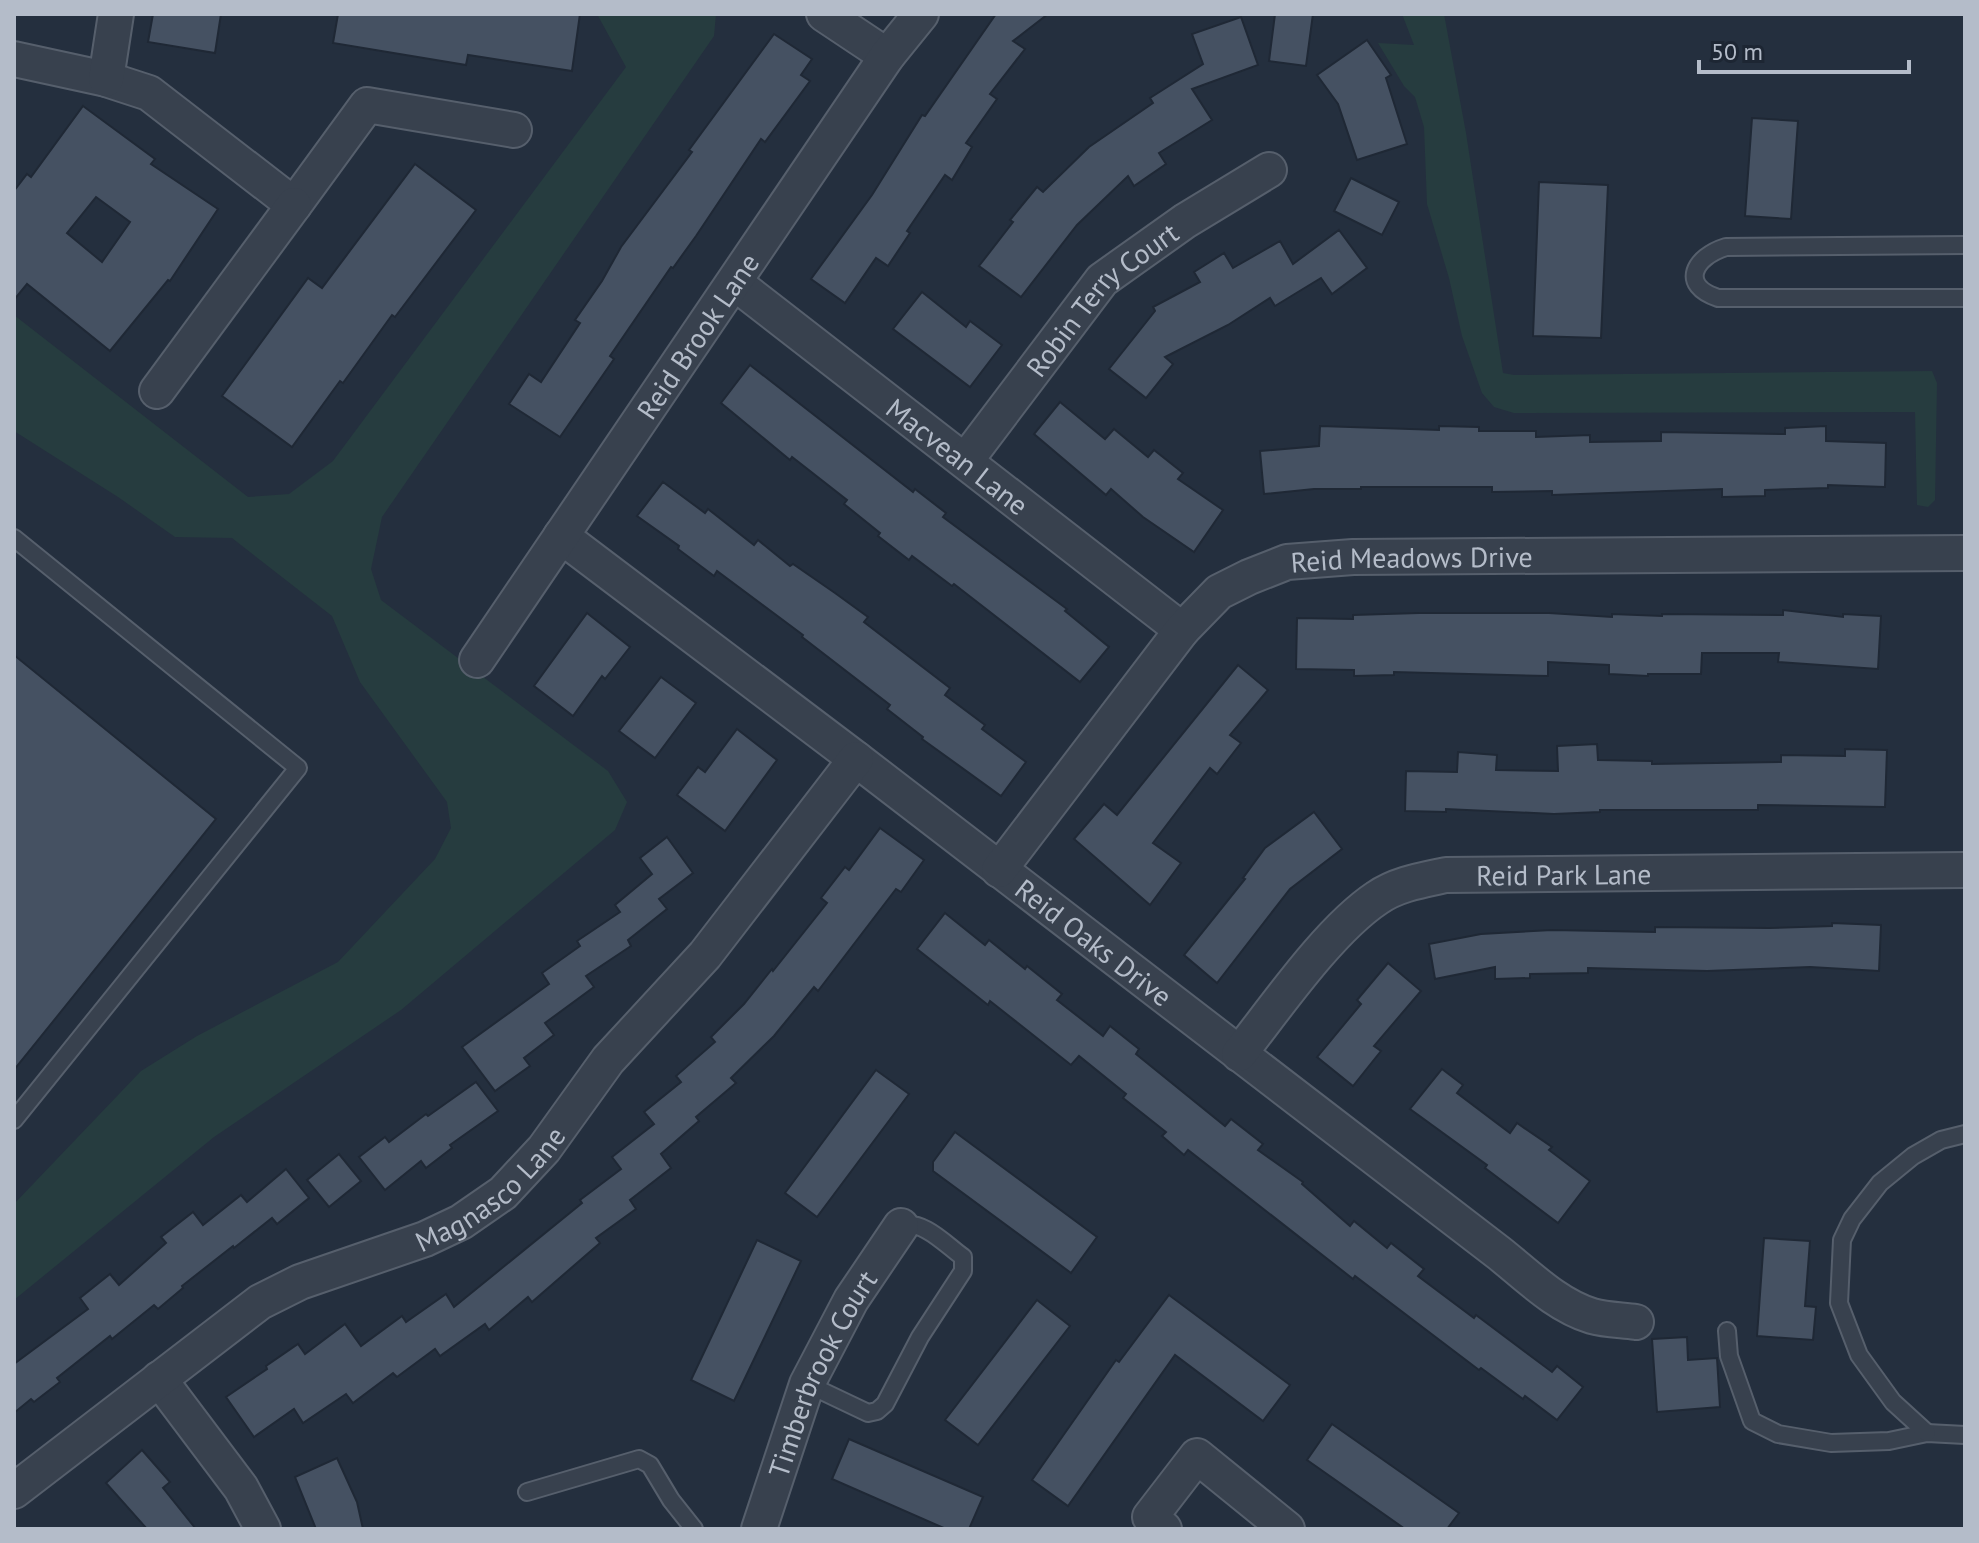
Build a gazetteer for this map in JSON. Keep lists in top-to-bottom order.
{
  "streets": {
    "street": [
      "Robin Terry Court",
      "Reid Brook Lane",
      "Macvean Lane",
      "Reid Meadows Drive",
      "Reid Park Lane",
      "Reid Oaks Drive",
      "Magnasco Lane",
      "Timberbrook Court"
    ]
  },
  "crossings": [
    ["Robin Terry Court", "Macvean Lane"],
    ["Reid Brook Lane", "Macvean Lane"],
    ["Reid Brook Lane", "Reid Oaks Drive"],
    ["Macvean Lane", "Reid Meadows Drive"],
    ["Reid Meadows Drive", "Reid Oaks Drive"],
    ["Reid Park Lane", "Reid Oaks Drive"],
    ["Reid Oaks Drive", "Magnasco Lane"]
  ],
  "scale_bar": "50 m"
}
